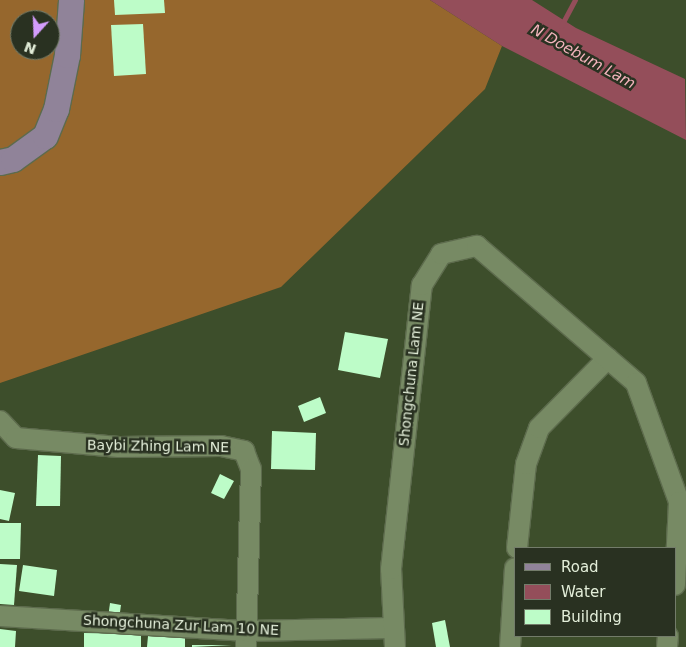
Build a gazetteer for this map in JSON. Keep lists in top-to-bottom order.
{
  "streets": {
    "street": ["Shongchuna Lam NE", "Baybi Zhing Lam NE", "Shongchuna Zur Lam 10 NE"]
  },
  "crossings": [
    ["Shongchuna Lam NE", "Shongchuna Zur Lam 10 NE"],
    ["Baybi Zhing Lam NE", "Shongchuna Zur Lam 10 NE"]
  ],
  "water": ["N Doebum Lam"],
  "legend": ["Road", "Water", "Building"],
  "north": "bottom"
}
